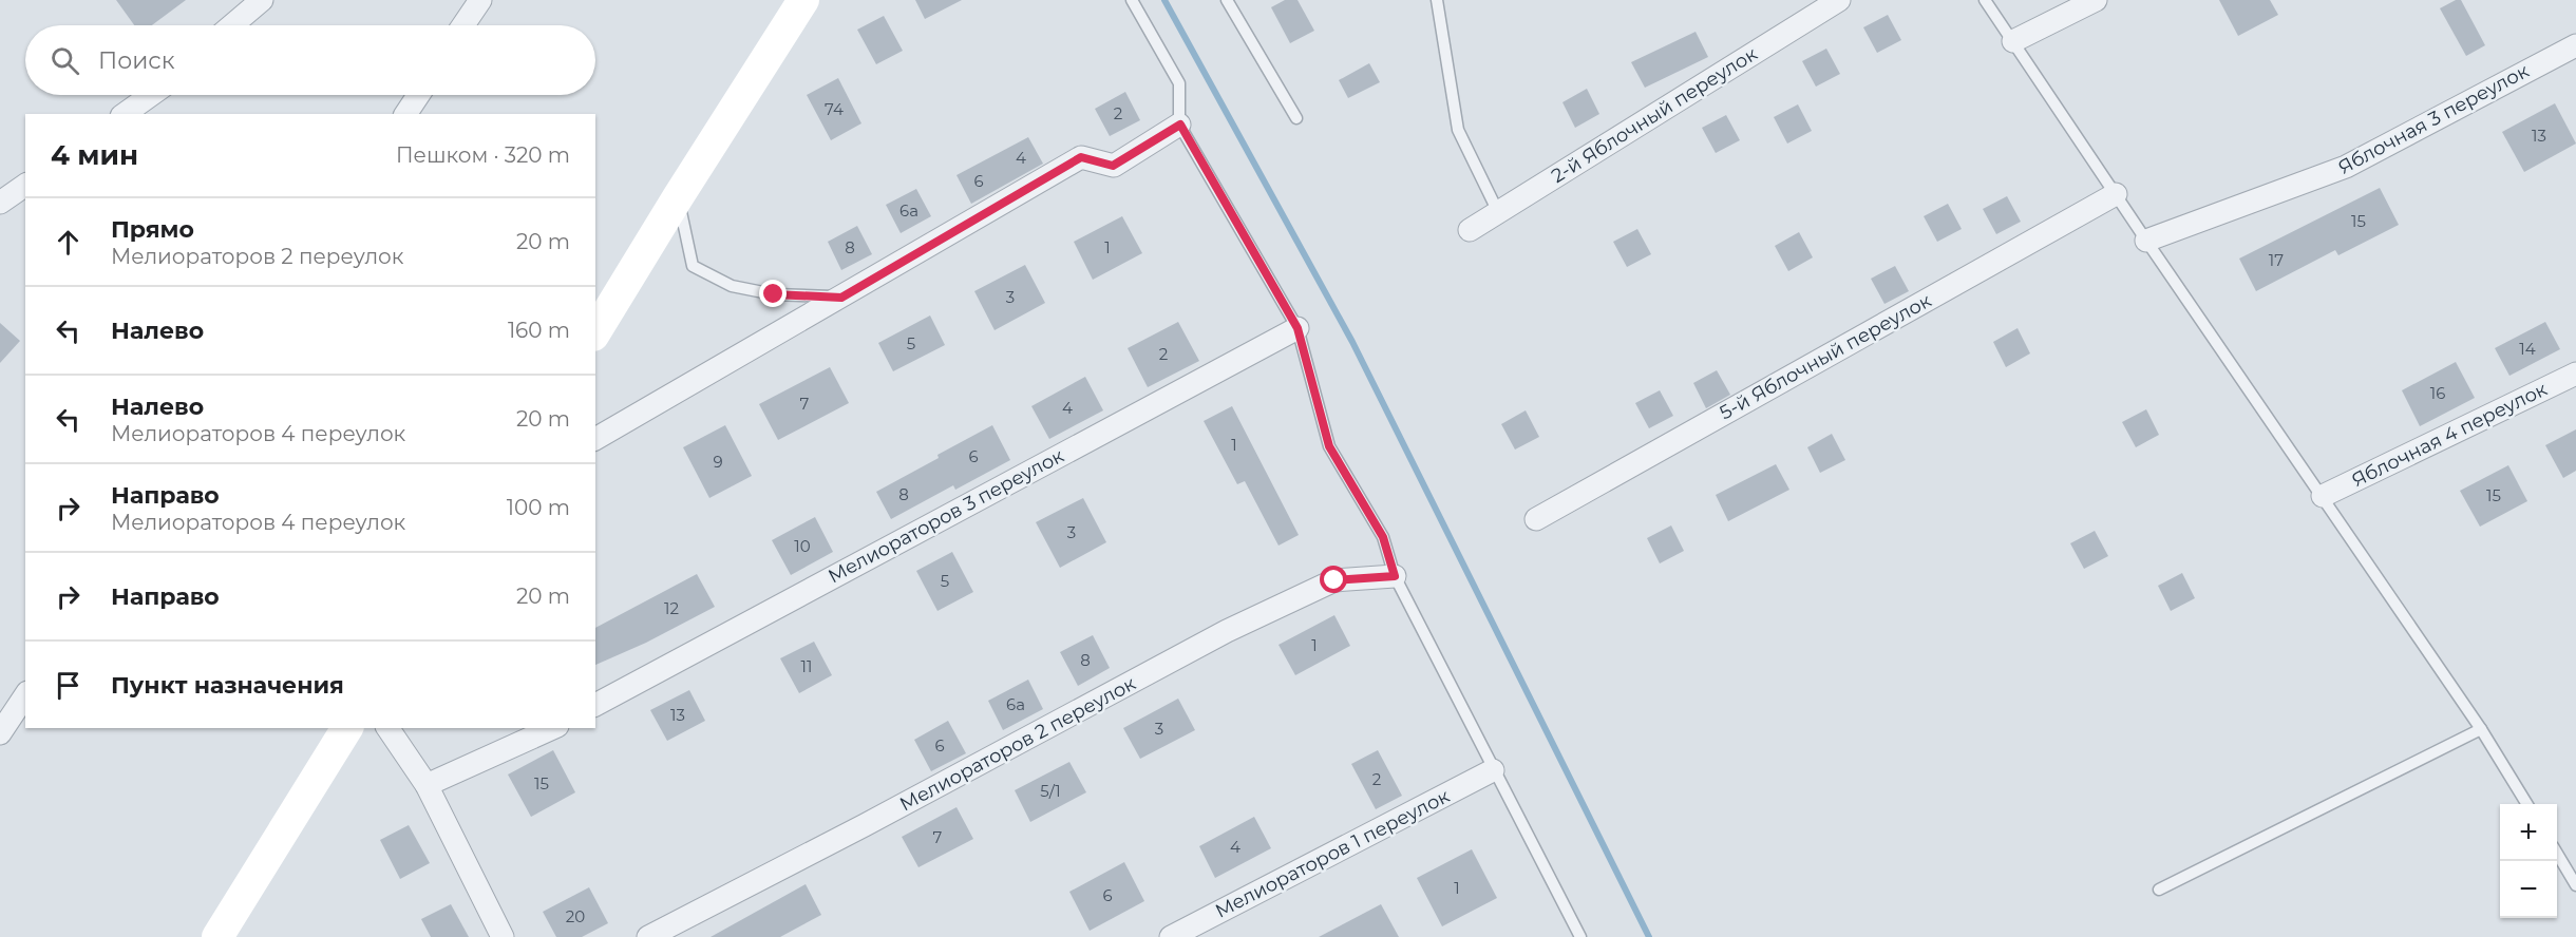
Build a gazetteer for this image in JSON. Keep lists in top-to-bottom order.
{
  "streets": {
    "street": [
      "2-й Яблочный переулок",
      "Яблочная 3 переулок",
      "5-й Яблочный переулок",
      "Яблочная 4 переулок",
      "Мелиораторов 3 переулок",
      "Мелиораторов 2 переулок",
      "Мелиораторов 1 переулок"
    ]
  },
  "house_numbers": [
    "74",
    "2",
    "13",
    "4",
    "6",
    "6а",
    "15",
    "8",
    "1",
    "17",
    "3",
    "5",
    "14",
    "2",
    "16",
    "7",
    "4",
    "1",
    "6",
    "9",
    "8",
    "15",
    "3",
    "10",
    "5",
    "12",
    "1",
    "8",
    "11",
    "6а",
    "13",
    "3",
    "6",
    "2",
    "15",
    "5/1",
    "7",
    "4",
    "1",
    "6",
    "20"
  ],
  "page": {
    "search": "Поиск",
    "heading": ["4 мин", "Пешком · 320 m"],
    "list": [
      ["Прямо", "Мелиораторов 2 переулок", "20 m"],
      ["Налево", "160 m"],
      ["Налево", "Мелиораторов 4 переулок", "20 m"],
      ["Направо", "Мелиораторов 4 переулок", "100 m"],
      ["Направо", "20 m"],
      "Пункт назначения"
    ],
    "map_buttons": ["+", "−"]
  }
}
